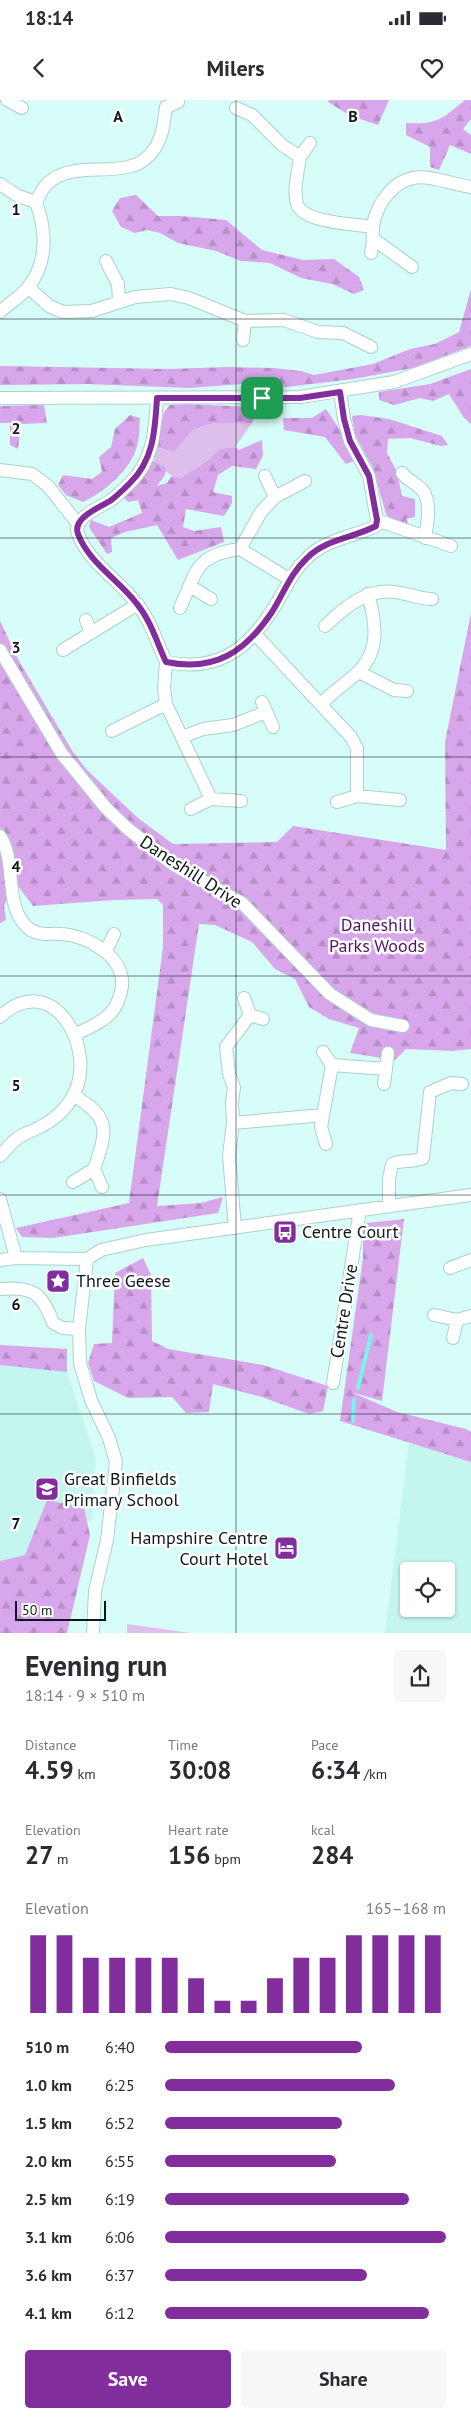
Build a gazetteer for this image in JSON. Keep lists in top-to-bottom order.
{
  "streets": {
    "street": ["Daneshill Drive", "Centre Drive"]
  },
  "parks": ["Daneshill Parks Woods"],
  "places": {
    "bus stop": ["Centre Court"],
    "place": ["Three Geese"],
    "school or university": ["Great Binfields Primary School"],
    "hotel": ["Hampshire Centre Court Hotel"]
  },
  "scale_bar": "50 m",
  "page": {
    "status": "18:14",
    "header": "Milers",
    "scale": "50 m",
    "heading": ["Evening run", "18:14 · 9 × 510 m"],
    "stats": [
      ["Distance", "4.59 km"],
      ["Time", "30:08"],
      ["Pace", "6:34 /km"],
      ["Elevation", "27 m"],
      ["Heart rate", "156 bpm"],
      ["kcal", "284"]
    ],
    "chart": ["Elevation", "165–168 m"],
    "list": [
      {
        "name": "510 m",
        "note": "6:40"
      },
      {
        "name": "1.0 km",
        "note": "6:25"
      },
      {
        "name": "1.5 km",
        "note": "6:52"
      },
      {
        "name": "2.0 km",
        "note": "6:55"
      },
      {
        "name": "2.5 km",
        "note": "6:19"
      },
      {
        "name": "3.1 km",
        "note": "6:06"
      },
      {
        "name": "3.6 km",
        "note": "6:37"
      },
      {
        "name": "4.1 km",
        "note": "6:12"
      }
    ],
    "buttons": ["Save", "Share"]
  },
  "grid": {
    "columns": ["A", "B"],
    "rows": [
      "1",
      "2",
      "3",
      "4",
      "5",
      "6",
      "7"
    ]
  }
}
